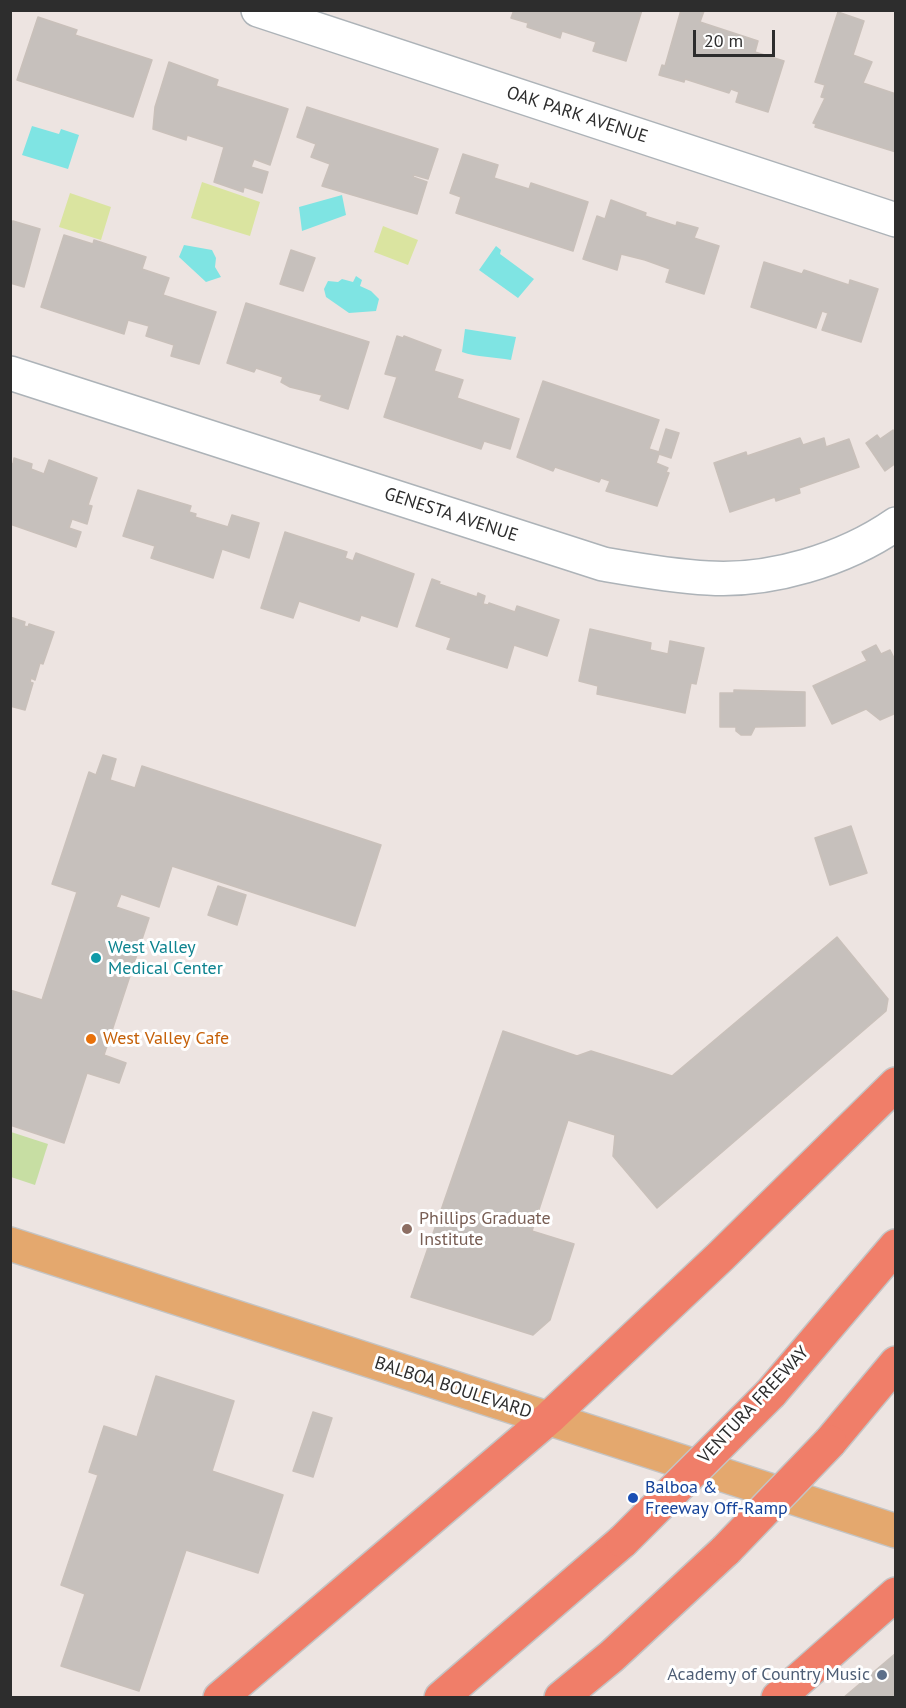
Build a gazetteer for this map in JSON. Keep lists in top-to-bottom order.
{
  "streets": {
    "highway": ["VENTURA FREEWAY"],
    "main road": ["BALBOA BOULEVARD"],
    "street": ["OAK PARK AVENUE", "GENESTA AVENUE"]
  },
  "places": [
    "West Valley Medical Center",
    "West Valley Cafe",
    "Phillips Graduate Institute",
    "Balboa & Freeway Off-Ramp",
    "Academy of Country Music"
  ],
  "scale_bar": "20 m"
}
